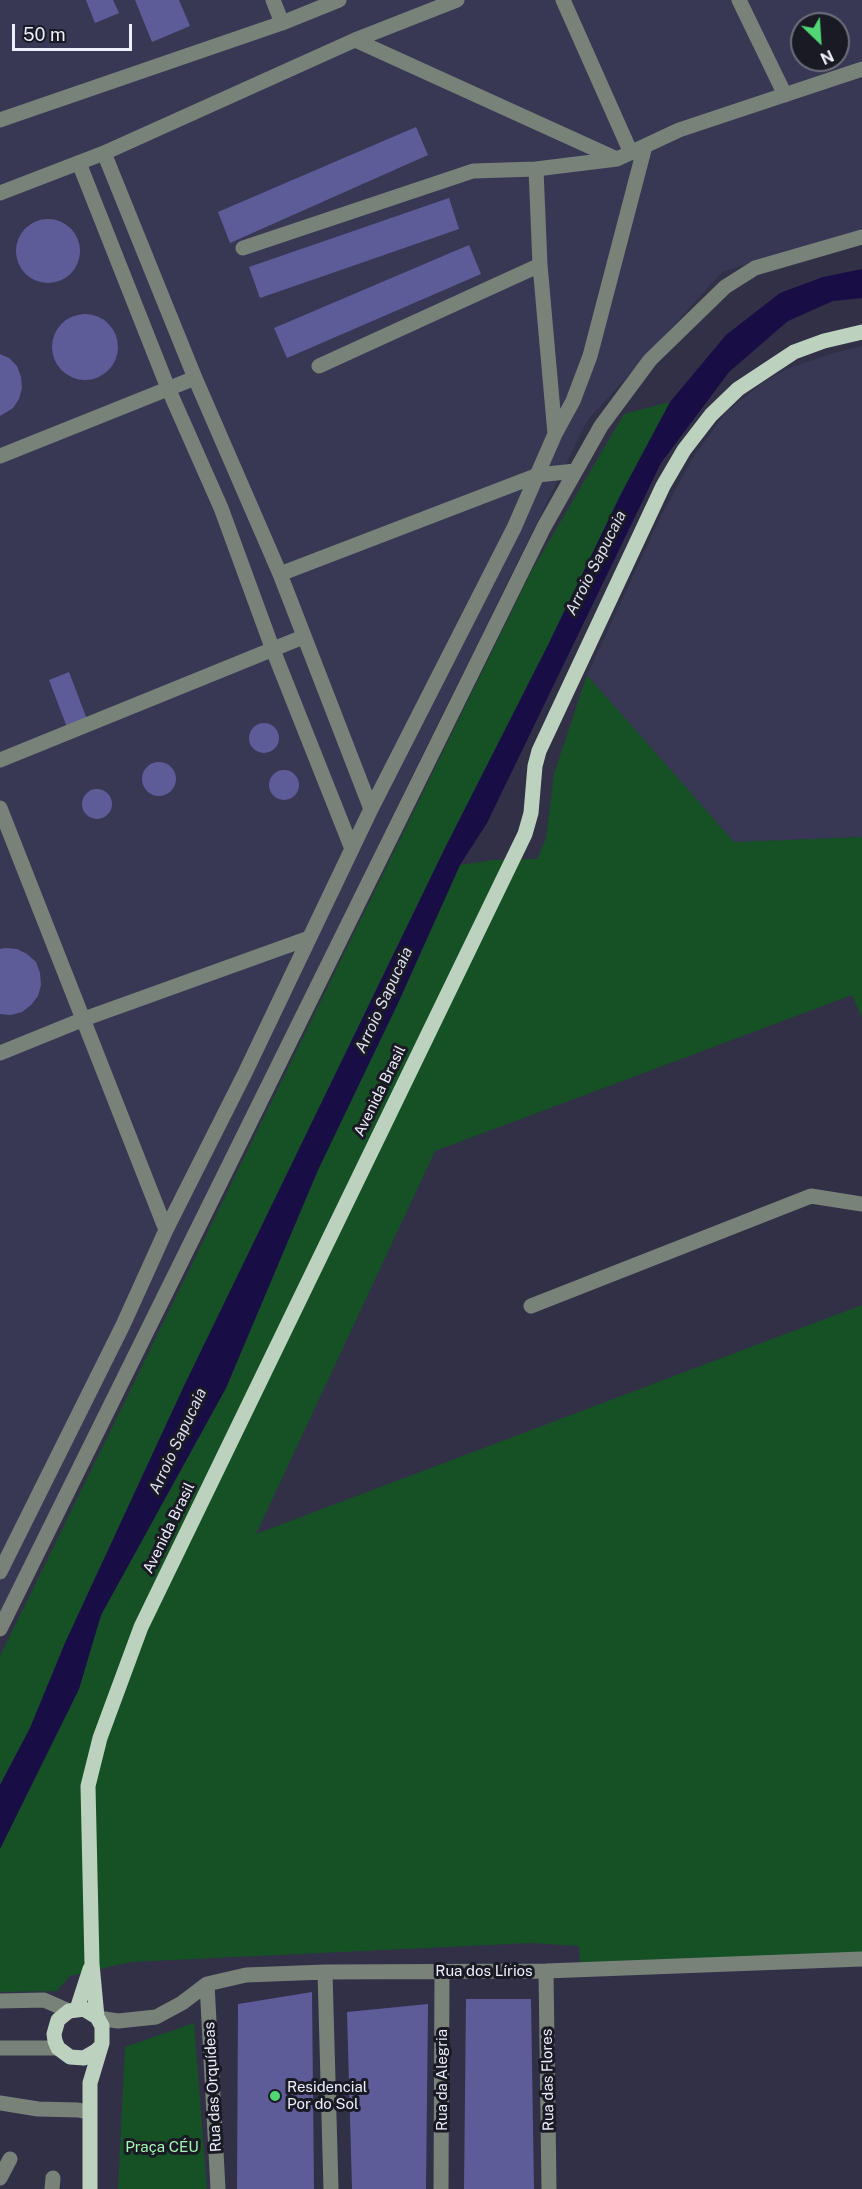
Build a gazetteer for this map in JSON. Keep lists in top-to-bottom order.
{
  "streets": {
    "main road": ["Avenida Brasil"],
    "street": [
      "Rua dos Lírios",
      "Rua da Alegria",
      "Rua das Flores",
      "Rua das Orquídeas"
    ]
  },
  "crossings": [
    ["Avenida Brasil", "Rua dos Lírios"],
    ["Rua dos Lírios", "Rua da Alegria"],
    ["Rua dos Lírios", "Rua das Flores"],
    ["Rua dos Lírios", "Rua das Orquídeas"]
  ],
  "water": ["Arroio Sapucaia"],
  "parks": ["Praça CÉU"],
  "places": ["Residencial Por do Sol"],
  "scale_bar": "50 m",
  "north": "bottom right"
}
